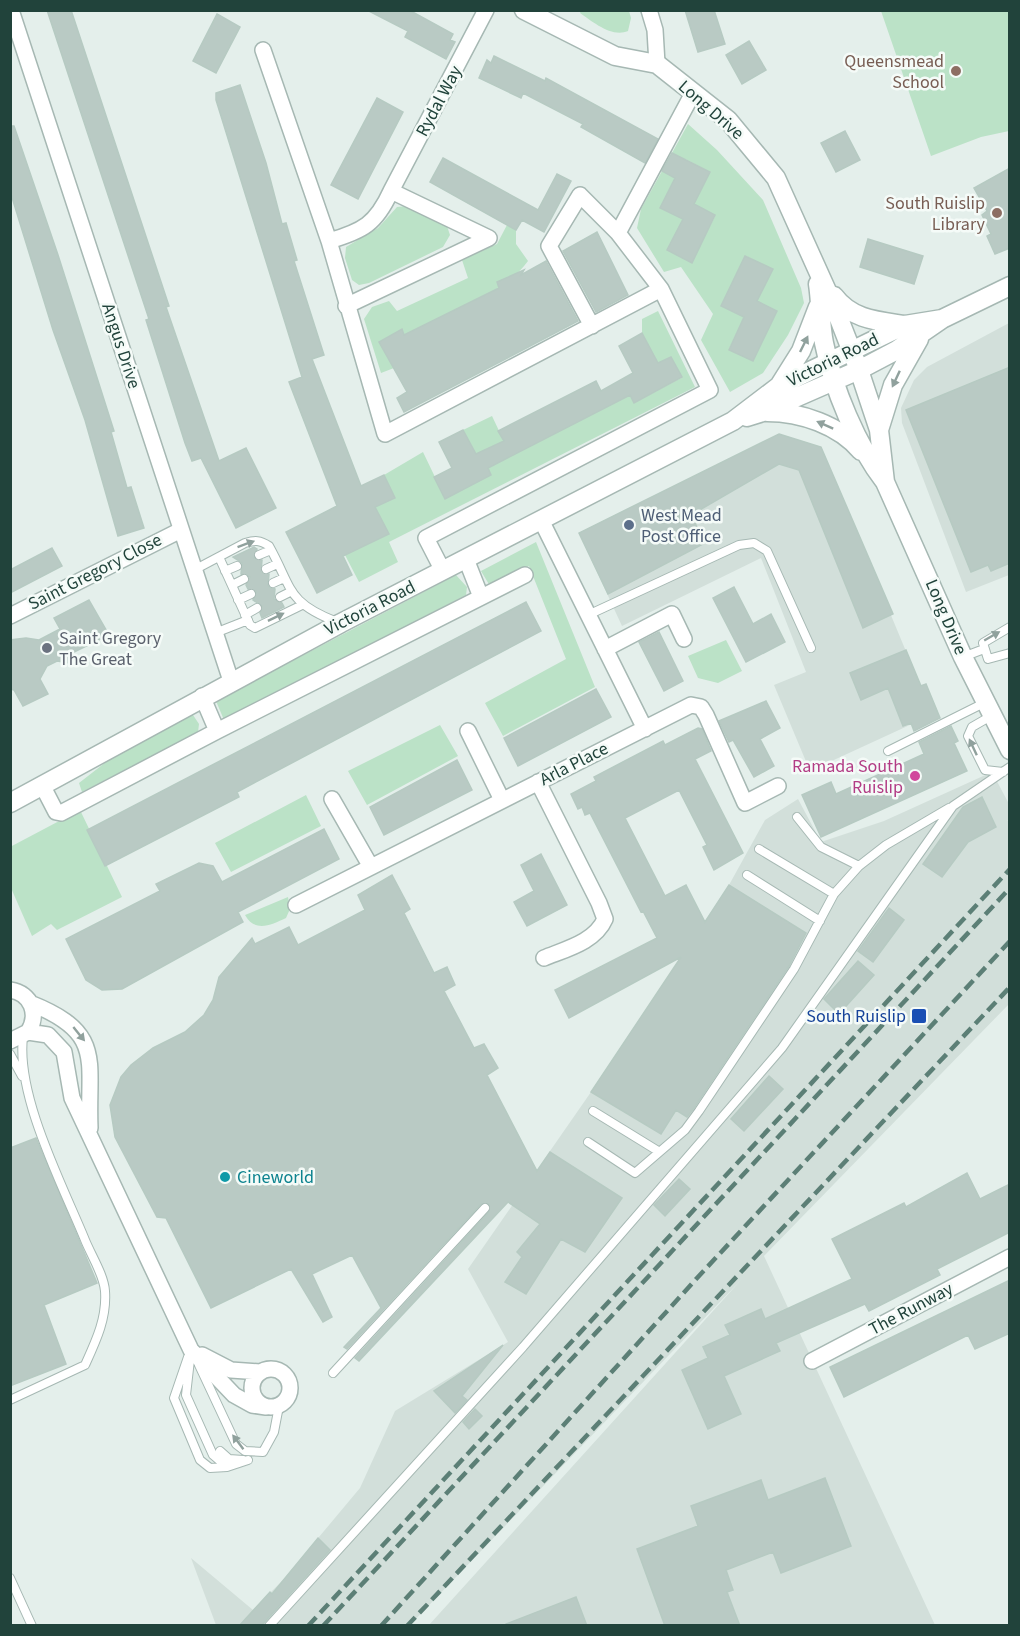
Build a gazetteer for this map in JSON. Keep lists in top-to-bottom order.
{
  "streets": {
    "street": [
      "Rydal Way",
      "Long Drive",
      "Angus Drive",
      "Victoria Road",
      "Saint Gregory Close",
      "Arla Place",
      "The Runway"
    ]
  },
  "crossings": [
    ["Long Drive", "Victoria Road"],
    ["Angus Drive", "Victoria Road"],
    ["Angus Drive", "Saint Gregory Close"]
  ],
  "places": {
    "other": [
      "Queensmead School",
      "South Ruislip Library",
      "West Mead Post Office",
      "Saint Gregory The Great",
      "Ramada South Ruislip",
      "Cineworld"
    ],
    "transit": ["South Ruislip"]
  }
}
